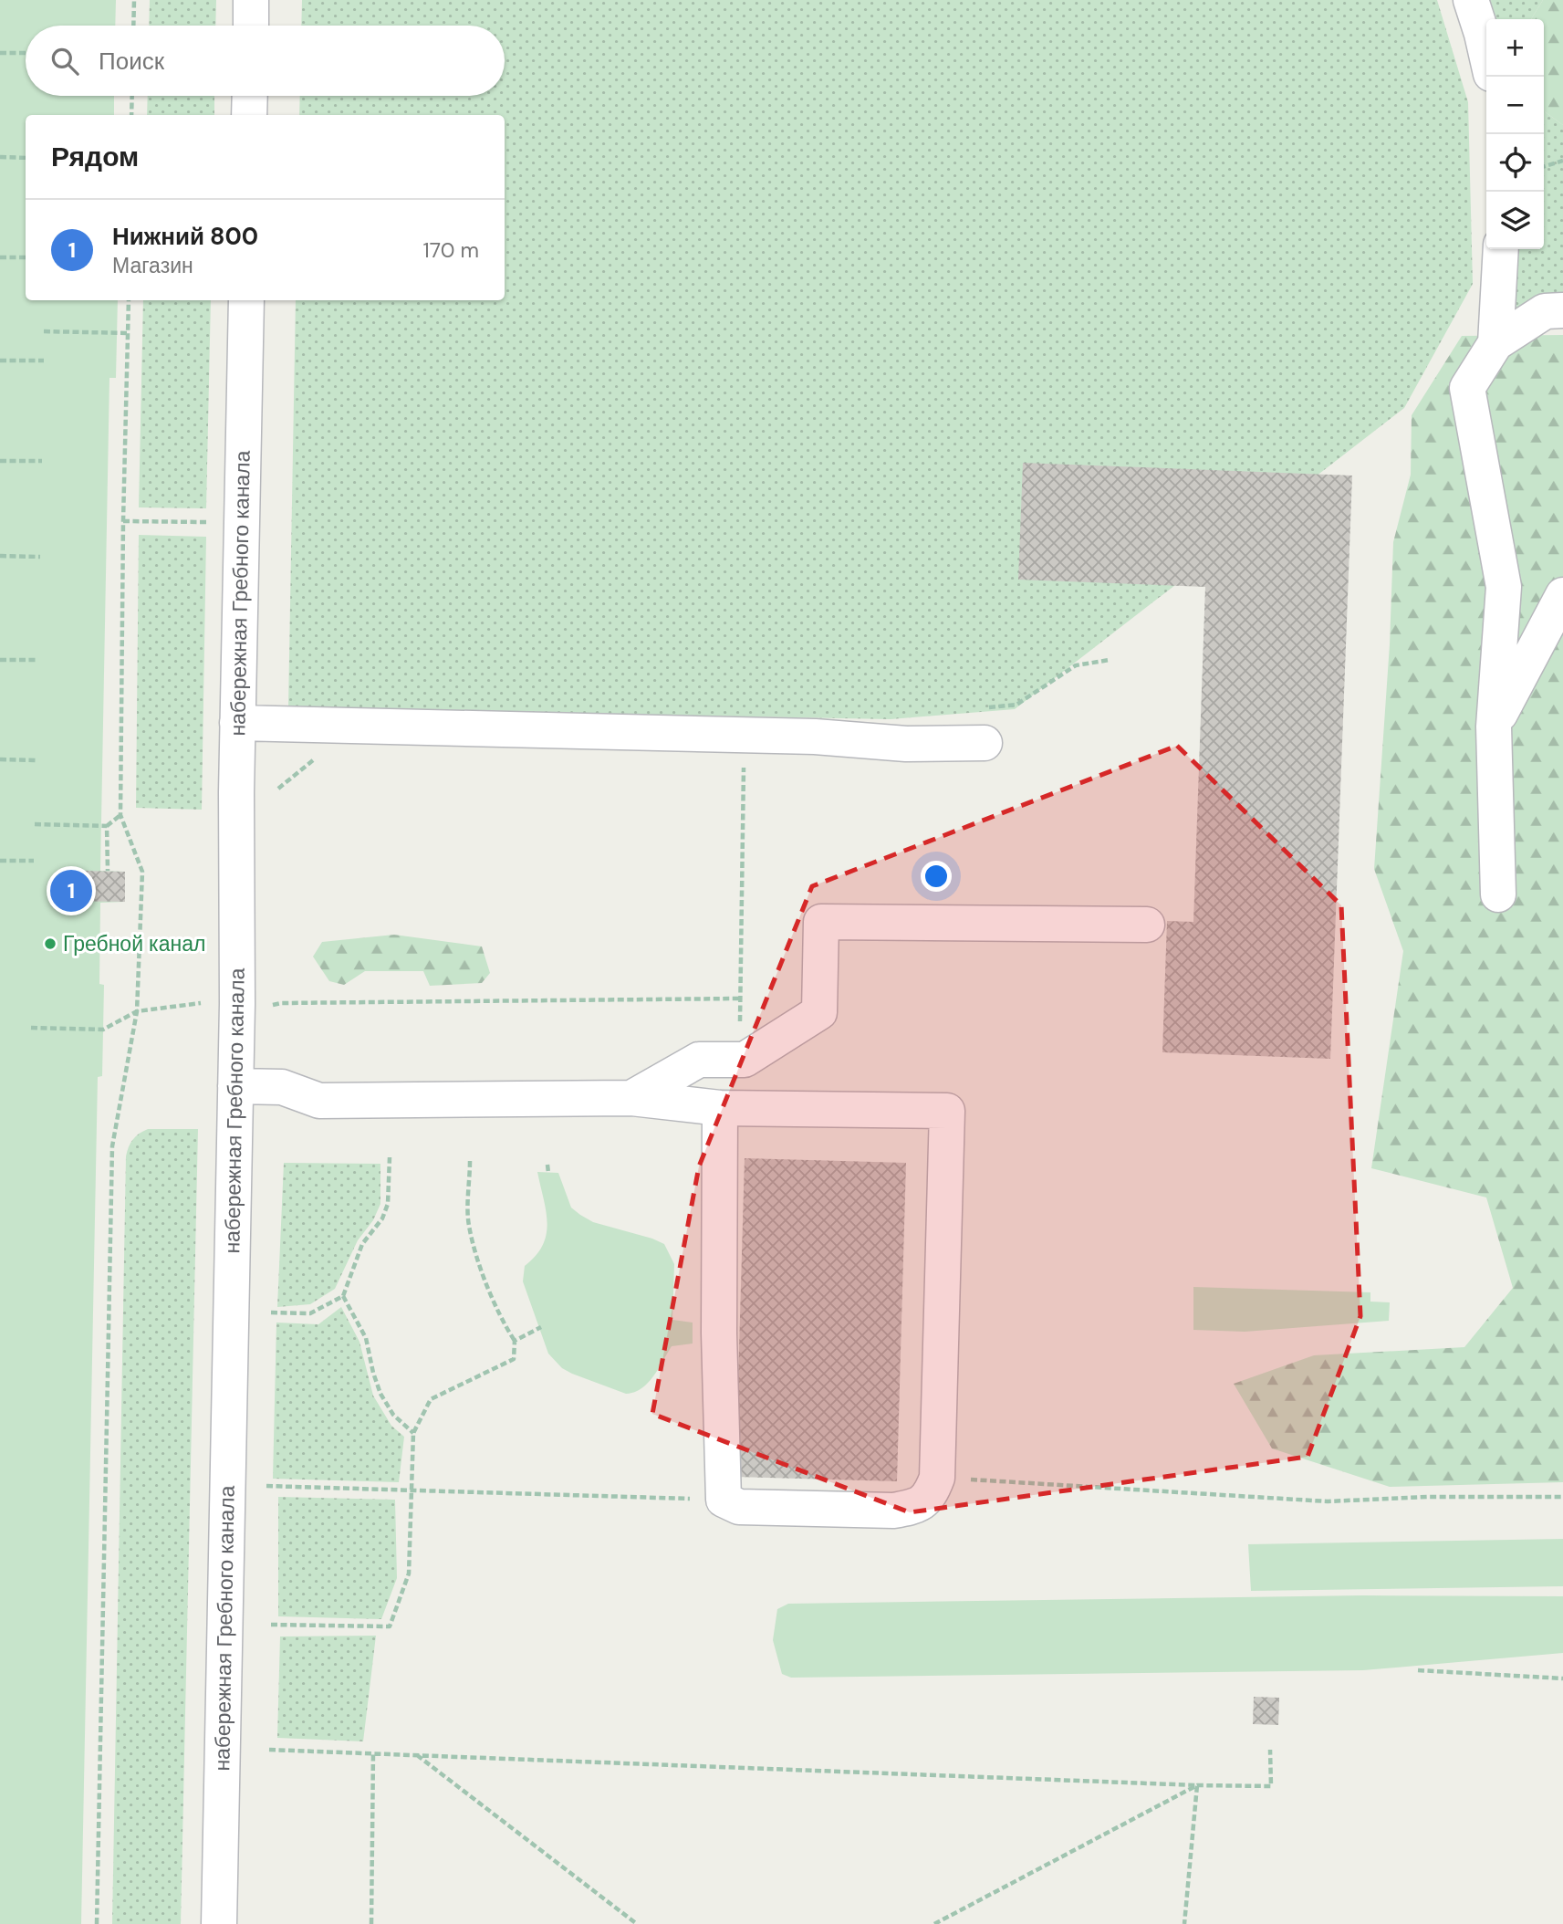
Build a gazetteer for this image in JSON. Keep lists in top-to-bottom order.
{
  "streets": {
    "street": ["набережная Гребного канала"]
  },
  "places": ["Гребной канал"],
  "page": {
    "map_buttons": ["+", "−"],
    "search": "Поиск",
    "heading": "Рядом",
    "list": [
      {
        "mark": "1",
        "name": "Нижний 800",
        "note": "Магазин",
        "value": "170 m"
      }
    ],
    "pins": "1"
  }
}
